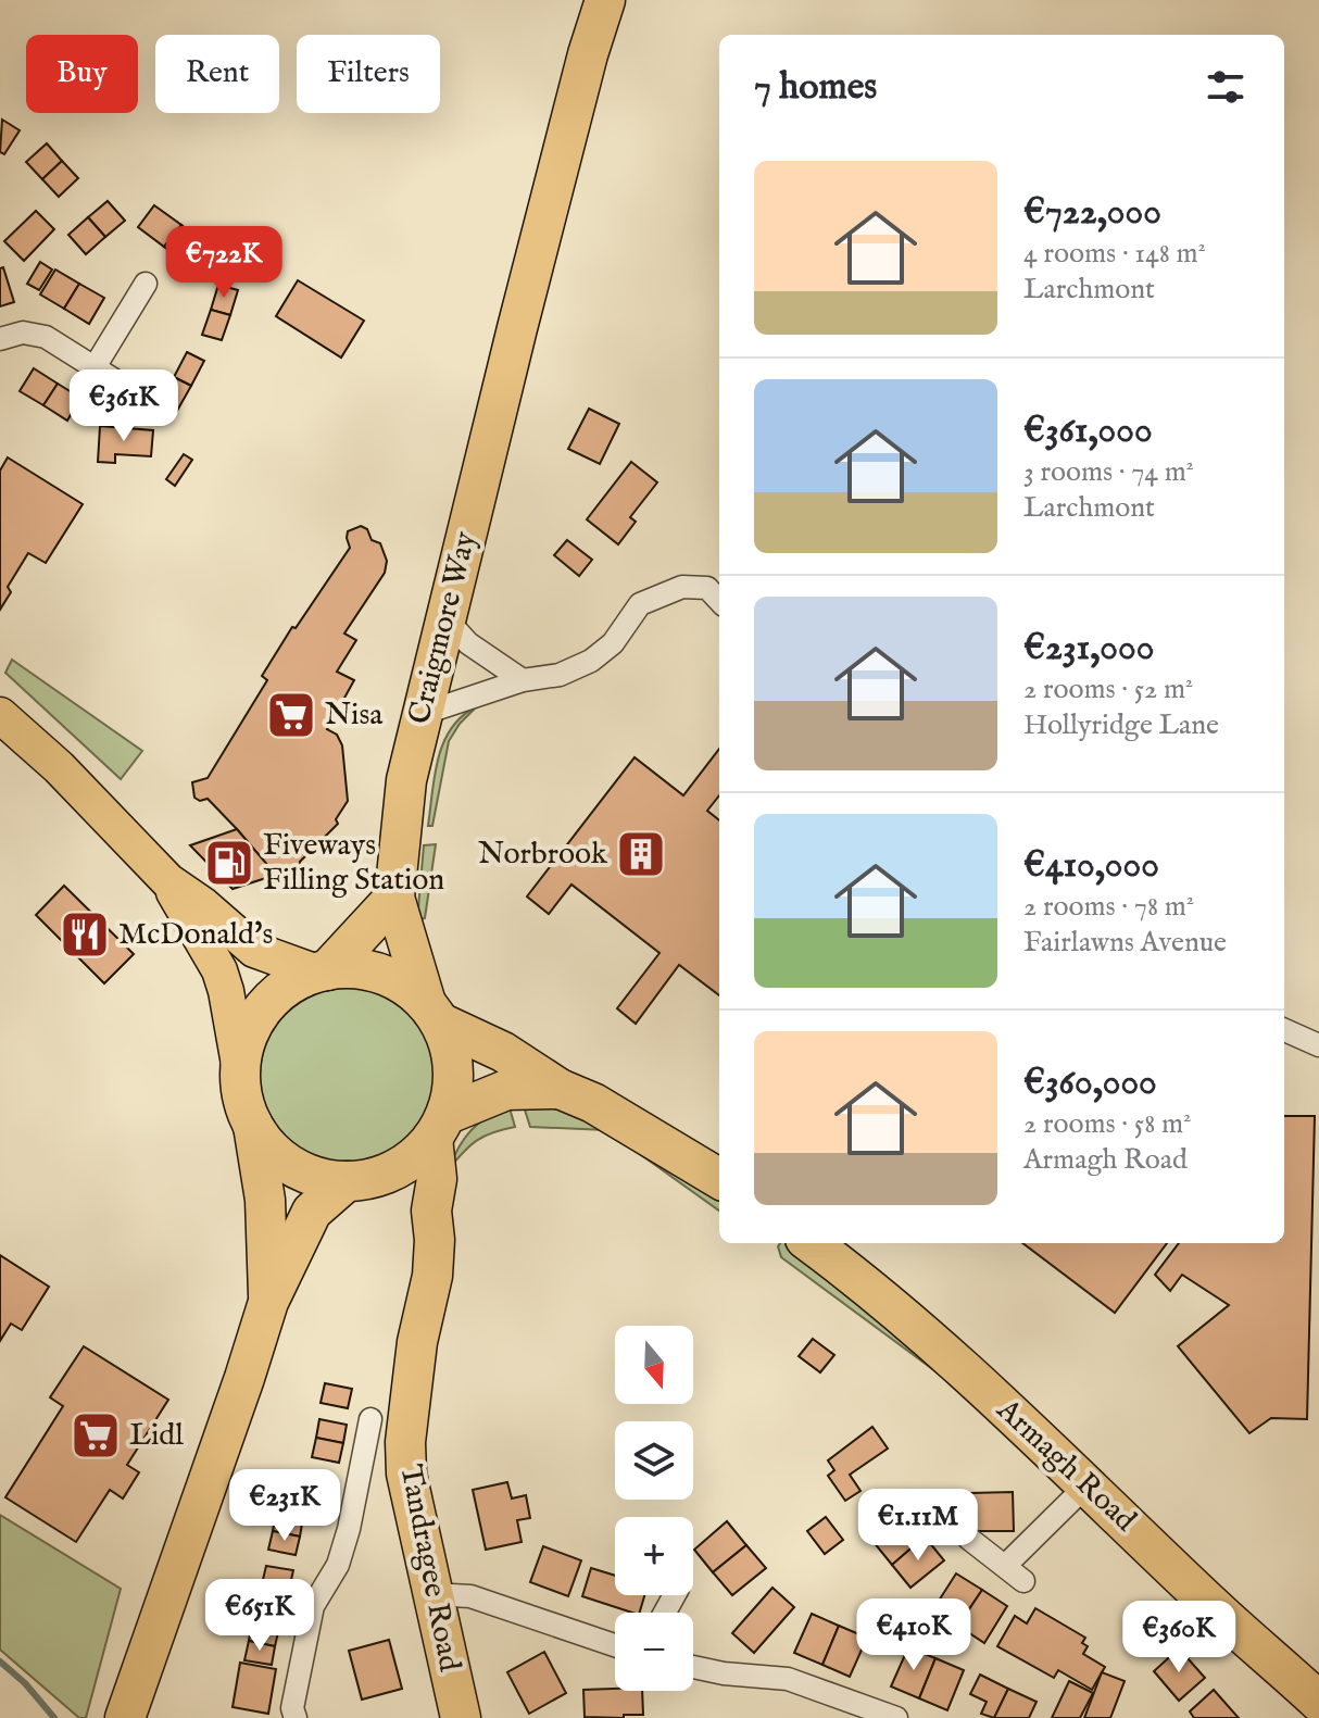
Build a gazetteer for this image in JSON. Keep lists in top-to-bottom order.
{
  "streets": {
    "highway": ["Craigmore Way", "Armagh Road", "Tandragee Road"]
  },
  "crossings": [
    ["Craigmore Way", "Tandragee Road"]
  ],
  "places": {
    "supermarket": ["Nisa", "Lidl"],
    "building": ["Norbrook"],
    "fuel station": ["Fiveways Filling Station"],
    "restaurant": ["McDonald's"]
  },
  "north": "bottom",
  "page": {
    "chip": ["Buy", "Rent", "Filters"],
    "heading": "7 homes",
    "list": [
      {
        "name": "€722,000",
        "note": "4 rooms · 148 m² · Larchmont"
      },
      {
        "name": "€361,000",
        "note": "3 rooms · 74 m² · Larchmont"
      },
      {
        "name": "€231,000",
        "note": "2 rooms · 52 m² · Hollyridge Lane"
      },
      {
        "name": "€410,000",
        "note": "2 rooms · 78 m² · Fairlawns Avenue"
      },
      {
        "name": "€360,000",
        "note": "2 rooms · 58 m² · Armagh Road"
      }
    ],
    "price": [
      "€722K",
      "€361K",
      "€231K",
      "€1.11M",
      "€651K",
      "€410K",
      "€360K"
    ],
    "map_buttons": ["+", "−"]
  }
}
